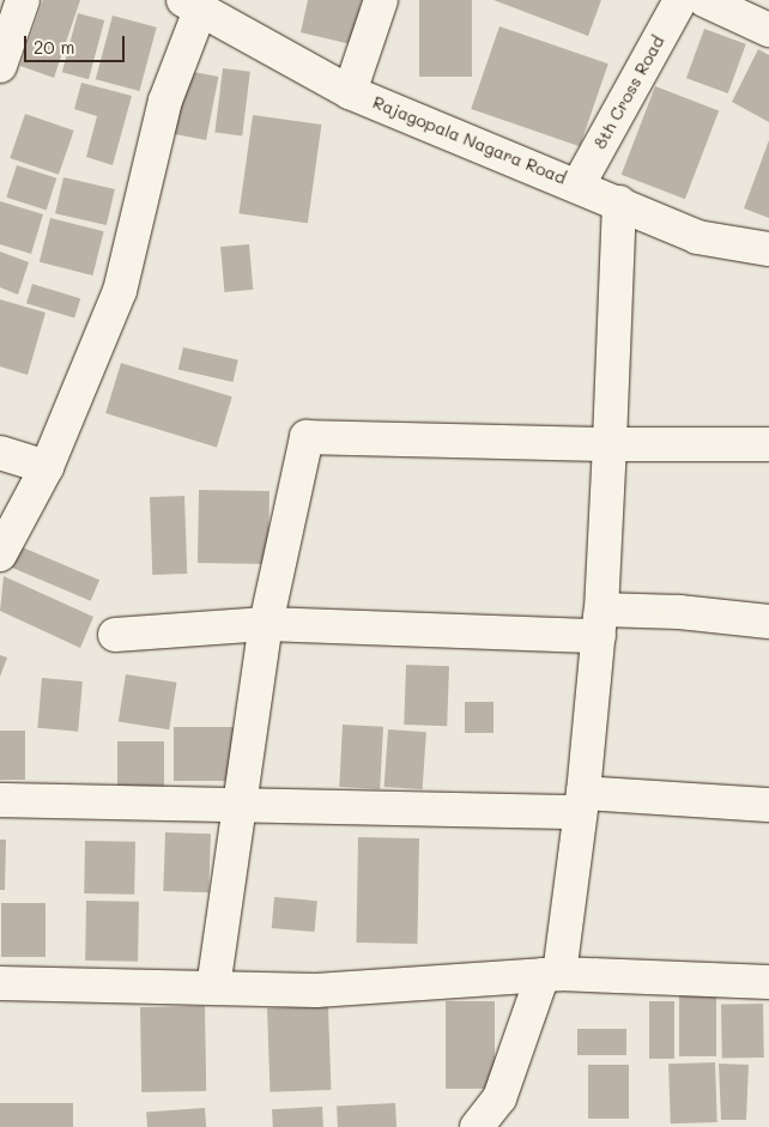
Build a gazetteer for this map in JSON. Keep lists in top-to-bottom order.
{
  "streets": {
    "street": ["8th Cross Road", "Rajagopala Nagara Road"]
  },
  "crossings": [
    ["8th Cross Road", "Rajagopala Nagara Road"]
  ],
  "scale_bar": "20 m"
}
